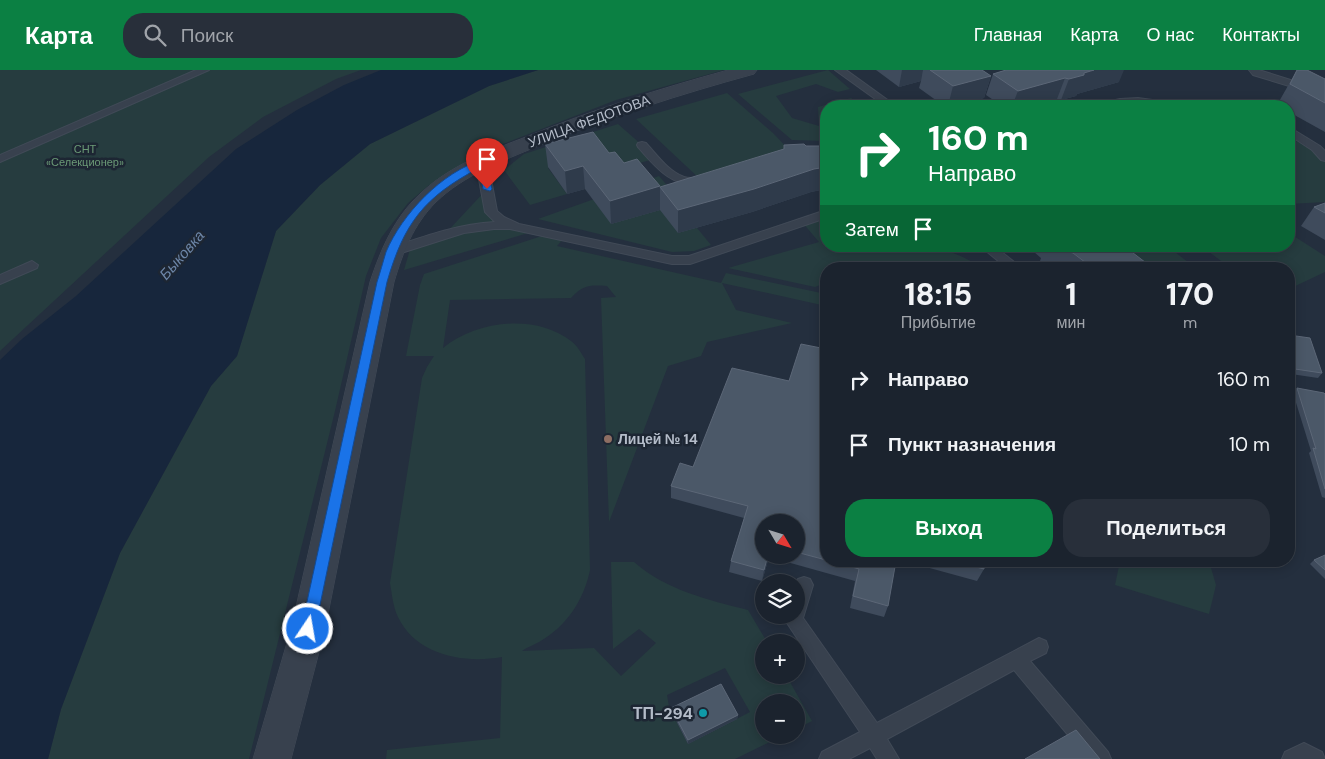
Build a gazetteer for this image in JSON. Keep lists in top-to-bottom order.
{
  "streets": {
    "street": ["УЛИЦА ФЕДОТОВА"]
  },
  "water": ["Быковка"],
  "parks": ["СНТ «Селекционер»"],
  "places": ["Лицей № 14", "ТП-294"],
  "north": "bottom right",
  "page": {
    "header": "Карта",
    "search": "Поиск",
    "nav": [
      "Главная",
      "Карта",
      "О нас",
      "Контакты"
    ],
    "turn": ["160 m", "Направо"],
    "then": "Затем",
    "eta": [
      "18:15",
      "Прибытие",
      "1",
      "мин",
      "170",
      "m"
    ],
    "list": [
      {
        "name": "Направо",
        "value": "160 m"
      },
      {
        "name": "Пункт назначения",
        "value": "10 m"
      }
    ],
    "buttons": ["Выход", "Поделиться"],
    "map_buttons": ["+", "−"]
  }
}
